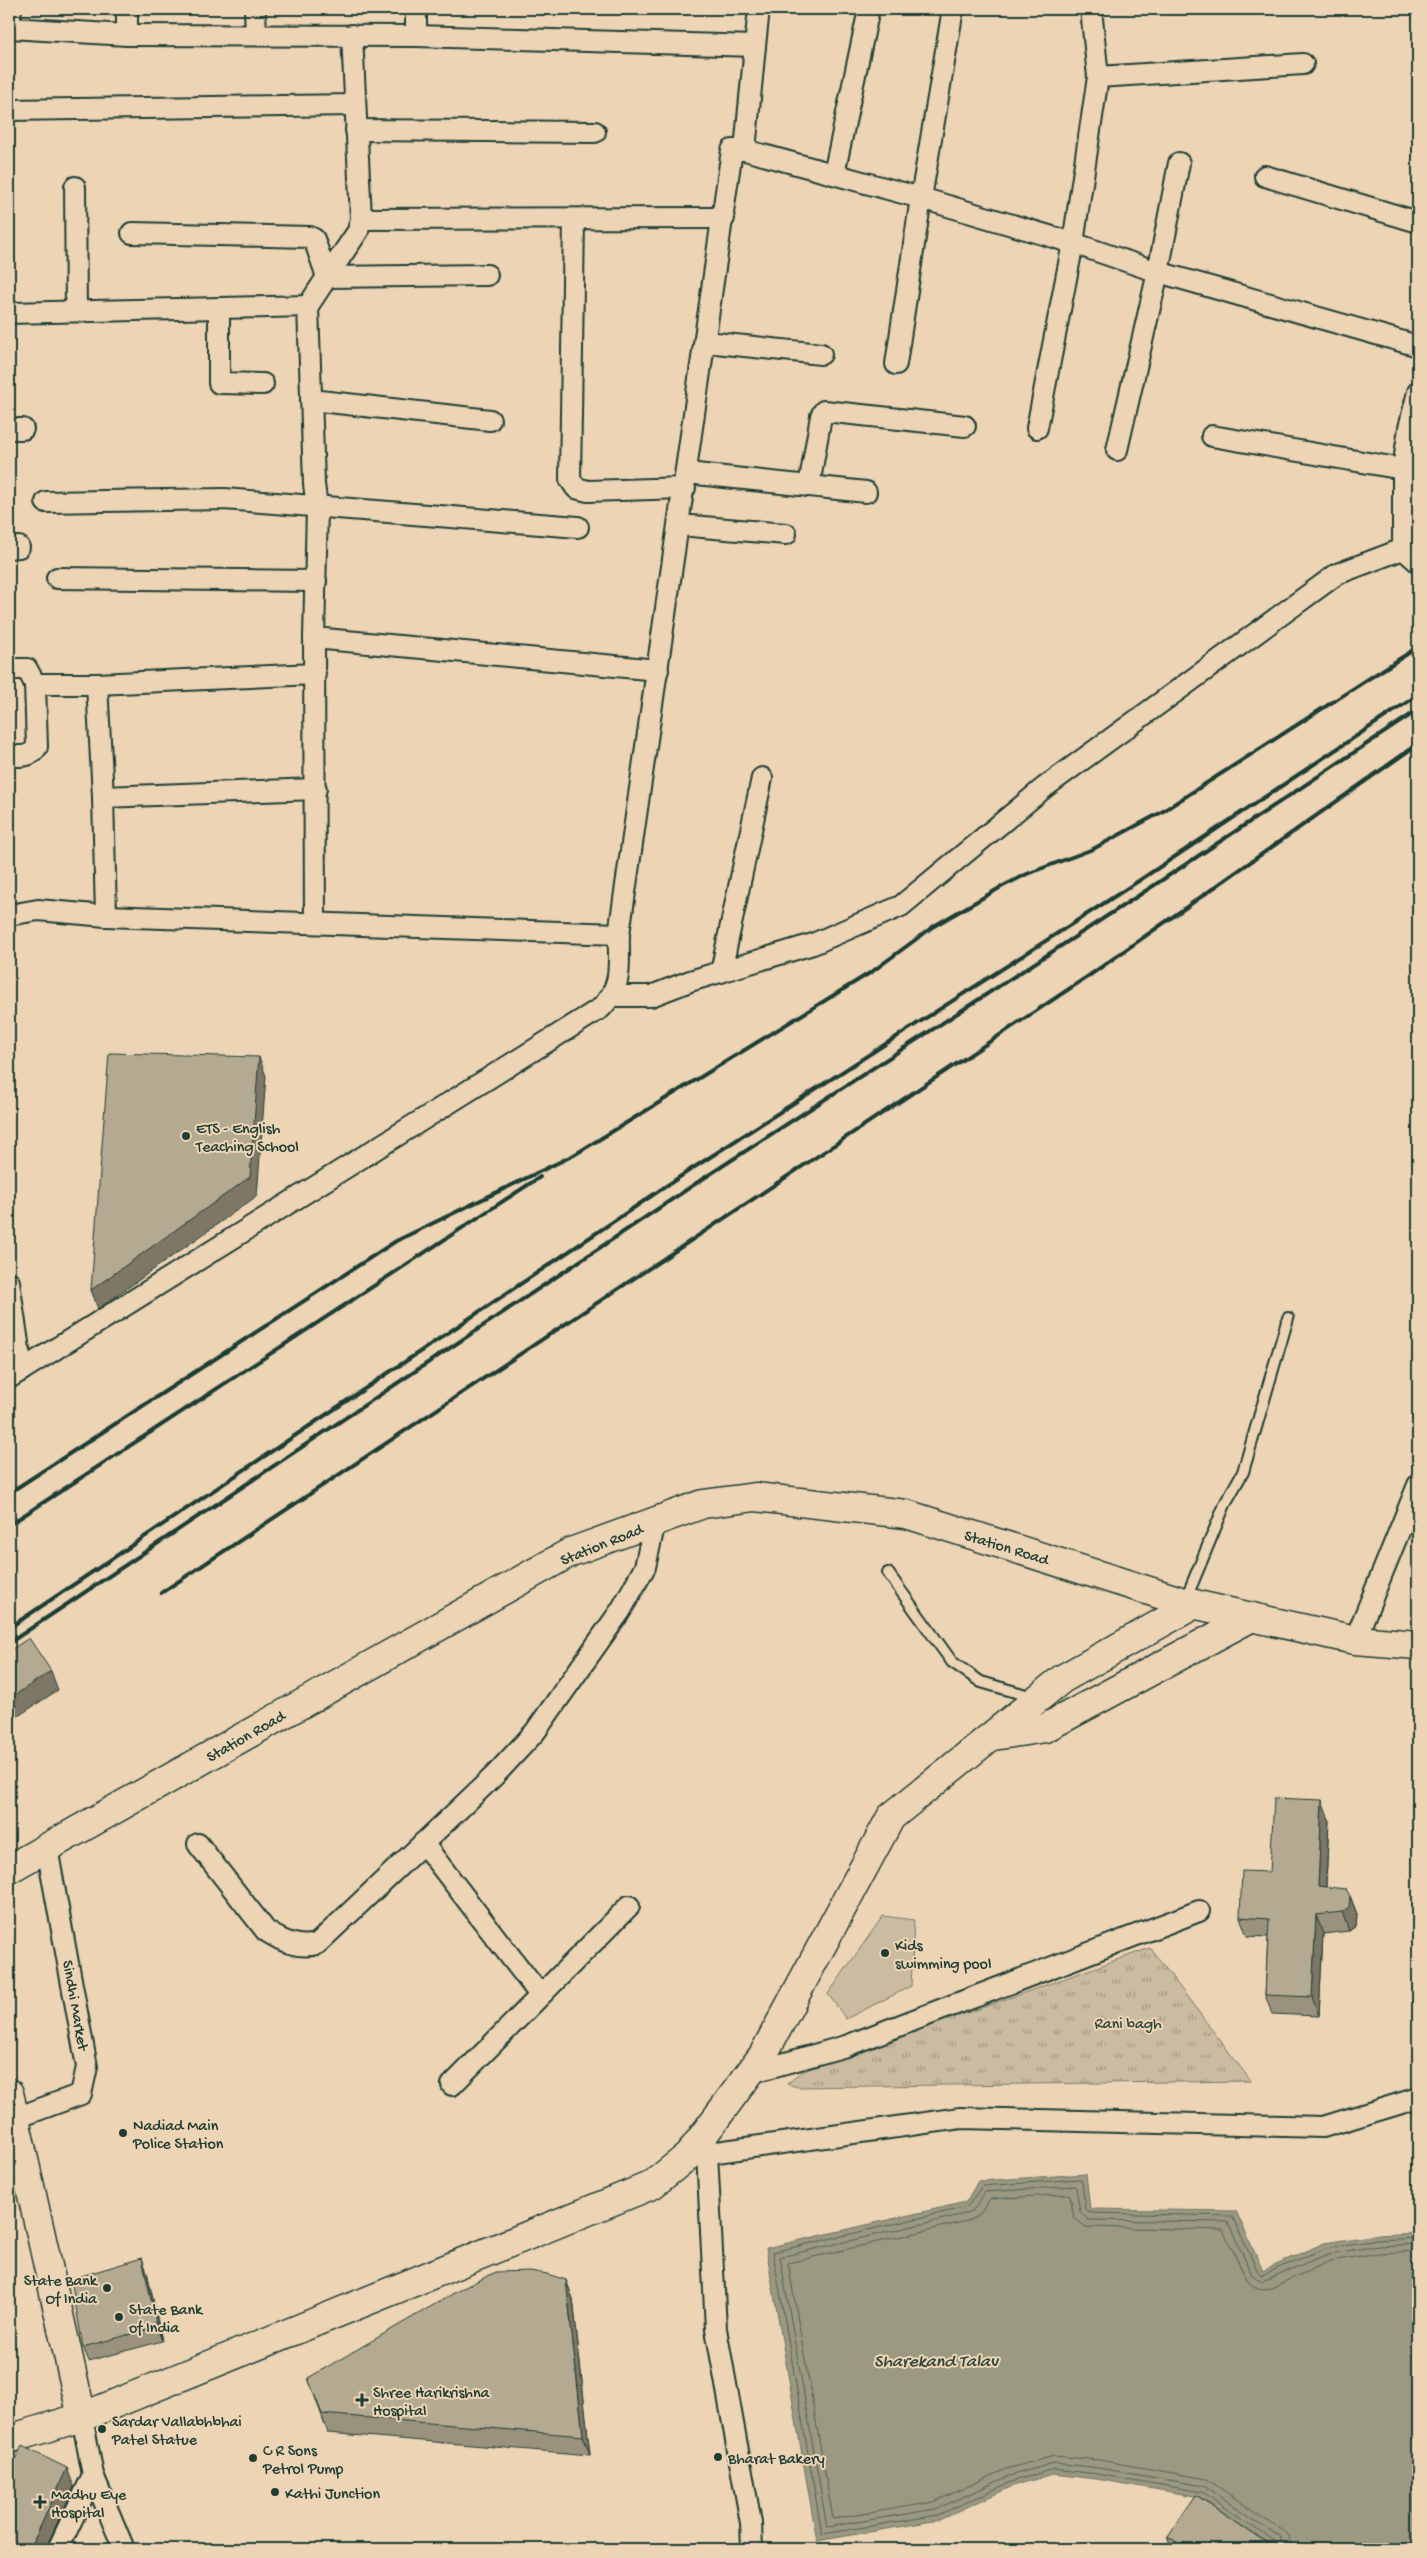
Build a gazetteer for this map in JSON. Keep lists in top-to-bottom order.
{
  "streets": {
    "main road": ["Station Road"],
    "street": ["Sindhi Market"]
  },
  "crossings": [
    ["Station Road", "Sindhi Market"]
  ],
  "water": ["Sharekand Talav"],
  "parks": ["Rani bagh"],
  "places": {
    "other": [
      "ETS - English Teaching School",
      "Kids swimming pool",
      "Nadiad Main Police Station",
      "State Bank Of India",
      "State Bank of India",
      "Sardar Vallabhbhai Patel Statue",
      "Bharat Bakery",
      "C R Sons Petrol Pump",
      "Kathi Junction"
    ],
    "health": ["Shree Harikrishna Hospital", "Madhu Eye Hospital"]
  }
}
